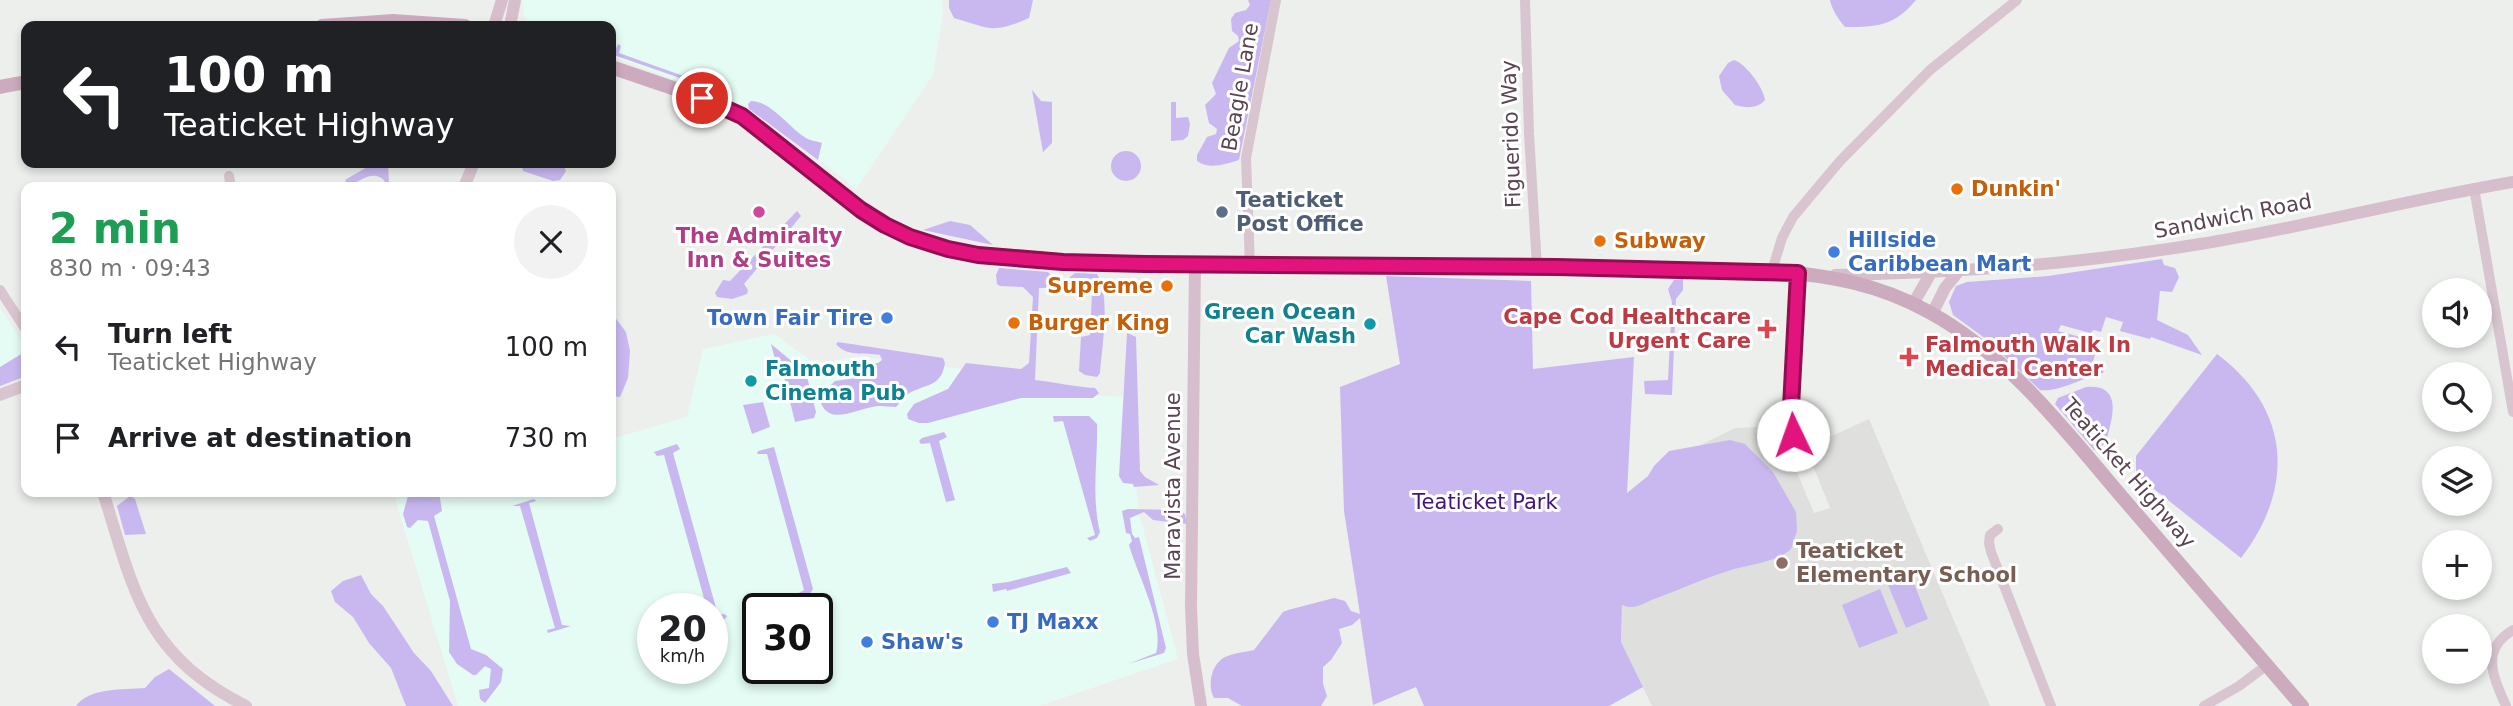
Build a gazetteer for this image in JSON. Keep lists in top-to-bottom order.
{
  "streets": {
    "main road": ["Sandwich Road", "Teaticket Highway", "Maravista Avenue"],
    "street": ["Beagle Lane", "Figuerido Way"]
  },
  "crossings": [
    ["Beagle Lane", "Teaticket Highway"],
    ["Figuerido Way", "Teaticket Highway"],
    ["Sandwich Road", "Teaticket Highway"],
    ["Teaticket Highway", "Maravista Avenue"]
  ],
  "parks": ["Teaticket Park"],
  "places": {
    "other": [
      "Dunkin'",
      "The Admiralty Inn & Suites",
      "Teaticket Post Office",
      "Subway",
      "Hillside Caribbean Mart",
      "Supreme",
      "Town Fair Tire",
      "Burger King",
      "Green Ocean Car Wash",
      "Falmouth Cinema Pub",
      "Teaticket Elementary School",
      "TJ Maxx",
      "Shaw's"
    ],
    "health": ["Cape Cod Healthcare Urgent Care", "Falmouth Walk In Medical Center"]
  },
  "page": {
    "turn": ["100 m", "Teaticket Highway"],
    "heading": ["2 min", "830 m · 09:43"],
    "map_buttons": ["+", "−"],
    "list": [
      {
        "name": "Turn left",
        "note": "Teaticket Highway",
        "value": "100 m"
      },
      {
        "name": "Arrive at destination",
        "value": "730 m"
      }
    ],
    "speed": "20 km/h",
    "limit": "30"
  }
}
